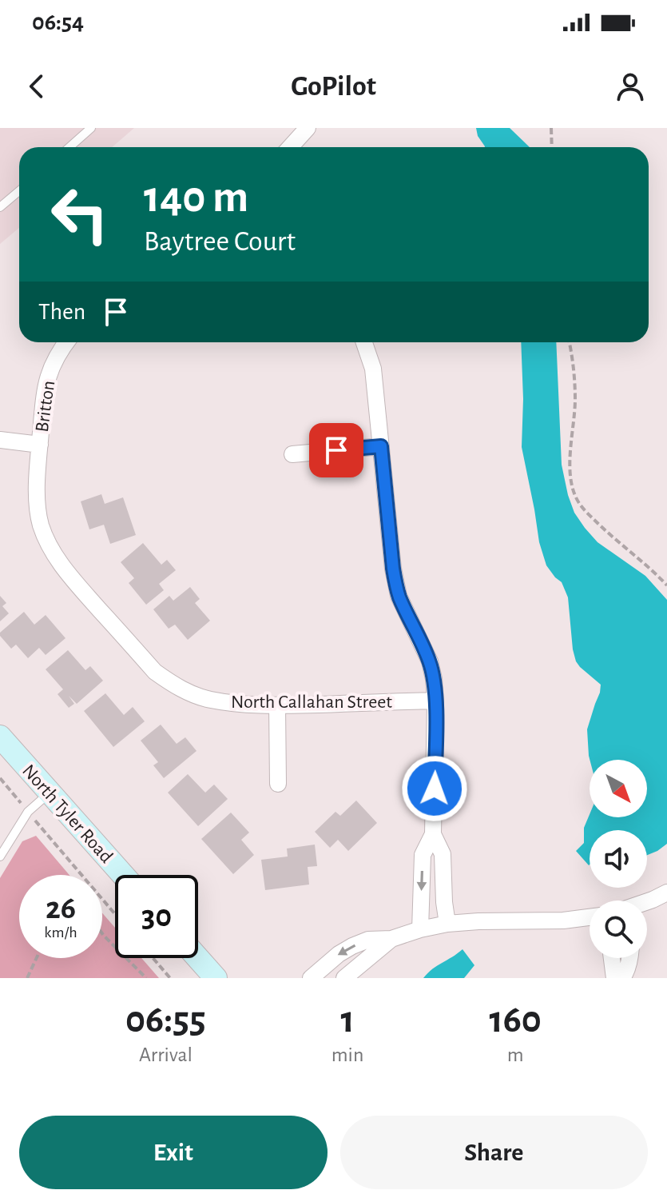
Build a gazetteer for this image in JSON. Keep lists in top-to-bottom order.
{
  "streets": {
    "main road": ["North Tyler Road"],
    "street": ["Britton", "North Callahan Street"]
  },
  "crossings": [
    ["Britton", "North Callahan Street"]
  ],
  "north": "bottom right",
  "page": {
    "status": "06:54",
    "header": "GoPilot",
    "turn": ["140 m", "Baytree Court"],
    "then": "Then",
    "speed": "26 km/h",
    "limit": "30",
    "eta": [
      "06:55",
      "Arrival",
      "1",
      "min",
      "160",
      "m"
    ],
    "buttons": ["Exit", "Share"]
  }
}
